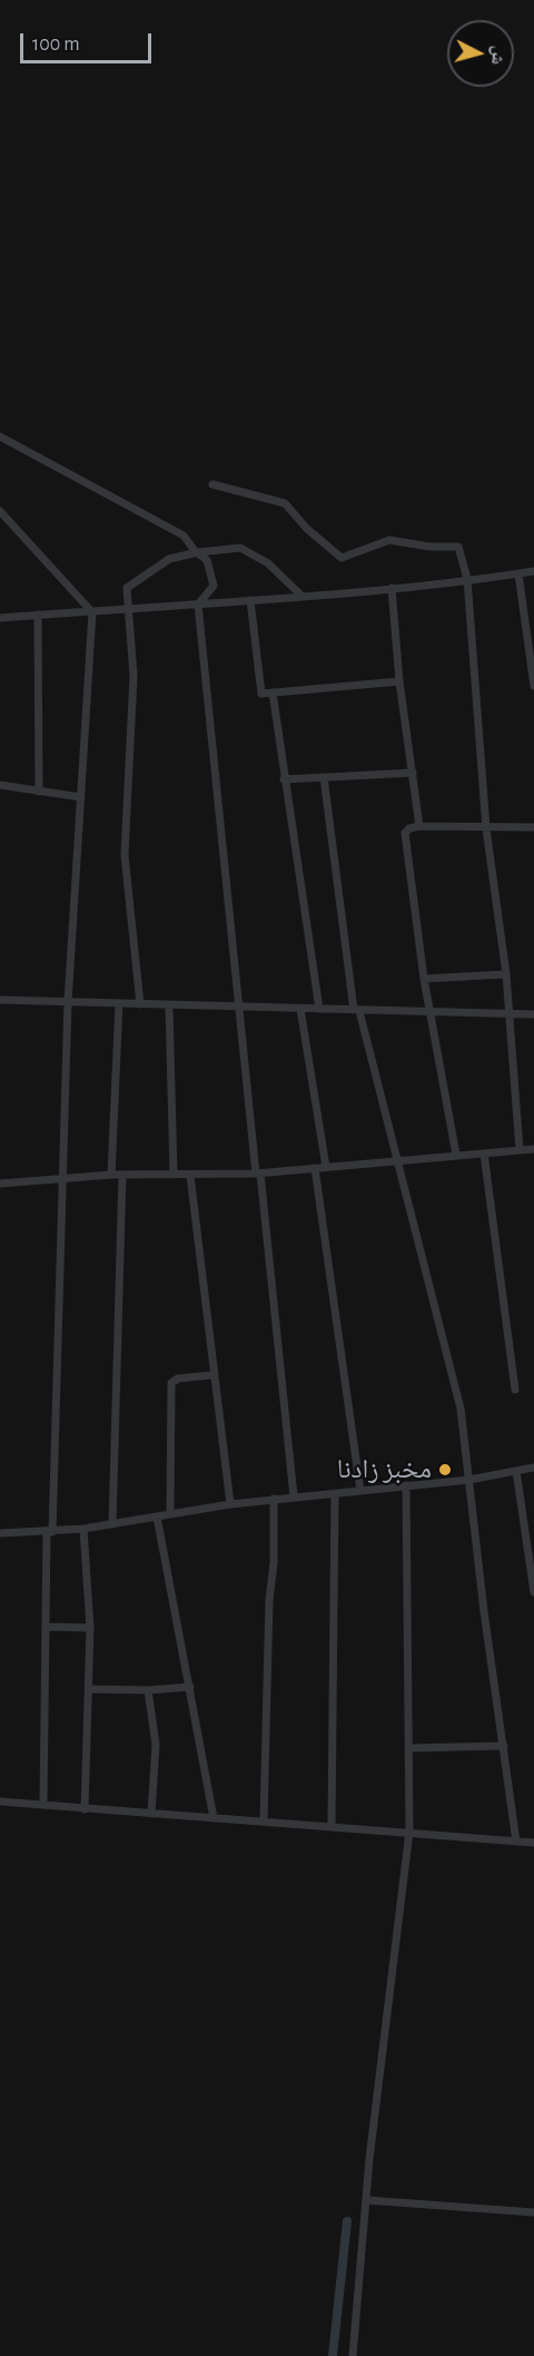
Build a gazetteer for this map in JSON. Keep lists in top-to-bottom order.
{
  "places": ["مخبز زادنا"],
  "scale_bar": "100 m",
  "north": "right"
}
